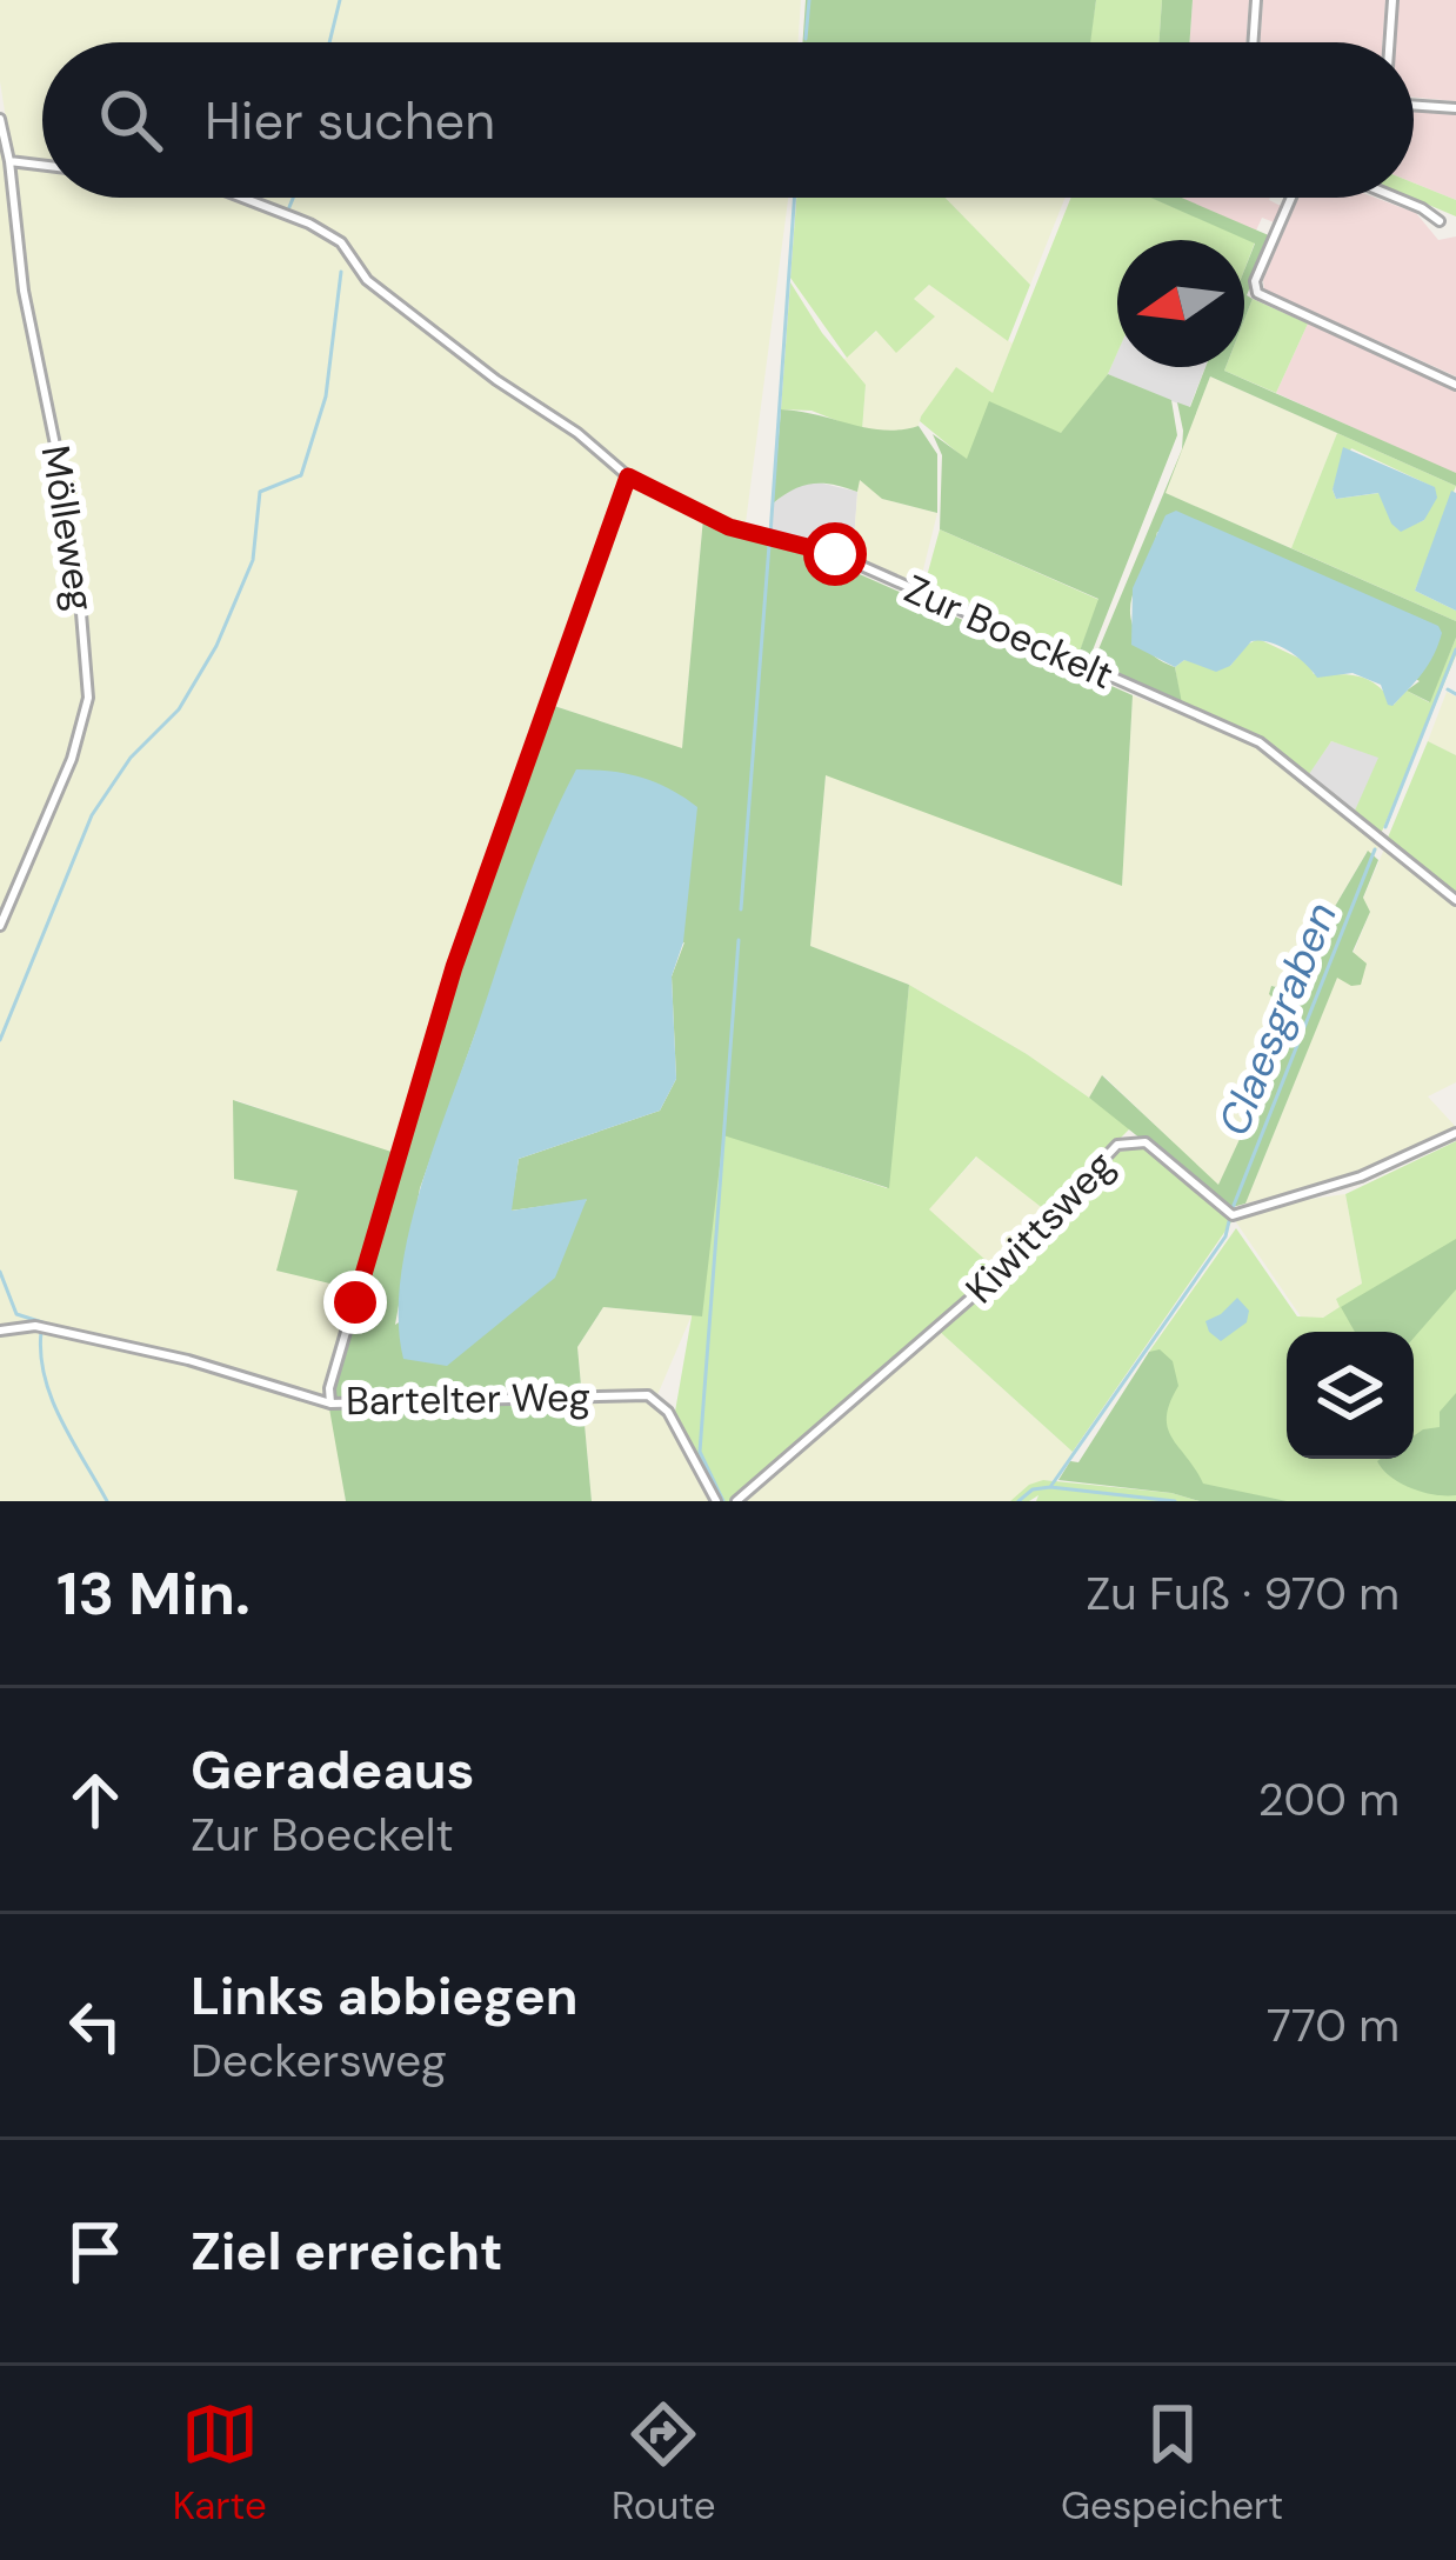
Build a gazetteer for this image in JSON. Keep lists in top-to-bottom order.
{
  "streets": {
    "street": [
      "Mölleweg",
      "Zur Boeckelt",
      "Kiwittsweg",
      "Bartelter Weg"
    ]
  },
  "water": ["Claesgraben"],
  "north": "left",
  "page": {
    "search": "Hier suchen",
    "heading": ["13 Min.", "Zu Fuß · 970 m"],
    "list": [
      ["Geradeaus", "Zur Boeckelt", "200 m"],
      ["Links abbiegen", "Deckersweg", "770 m"],
      "Ziel erreicht"
    ],
    "nav": ["Karte", "Route", "Gespeichert"]
  }
}
